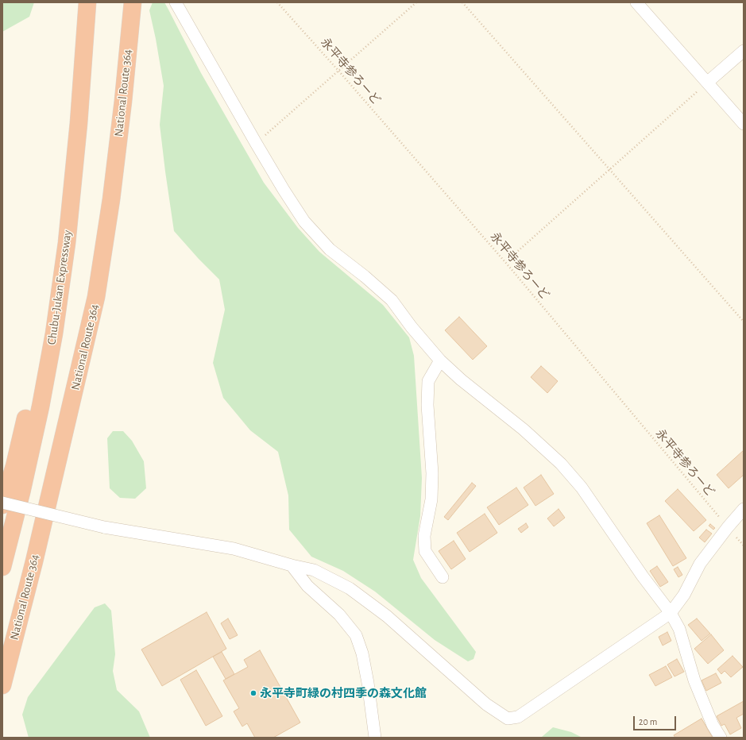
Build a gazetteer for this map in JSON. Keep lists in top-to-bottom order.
{
  "streets": {
    "highway": ["National Route 364", "Chubu-Jukan Expressway"],
    "path": ["永平寺参ろーど"]
  },
  "places": ["永平寺町緑の村四季の森文化館"],
  "scale_bar": "20 m"
}
